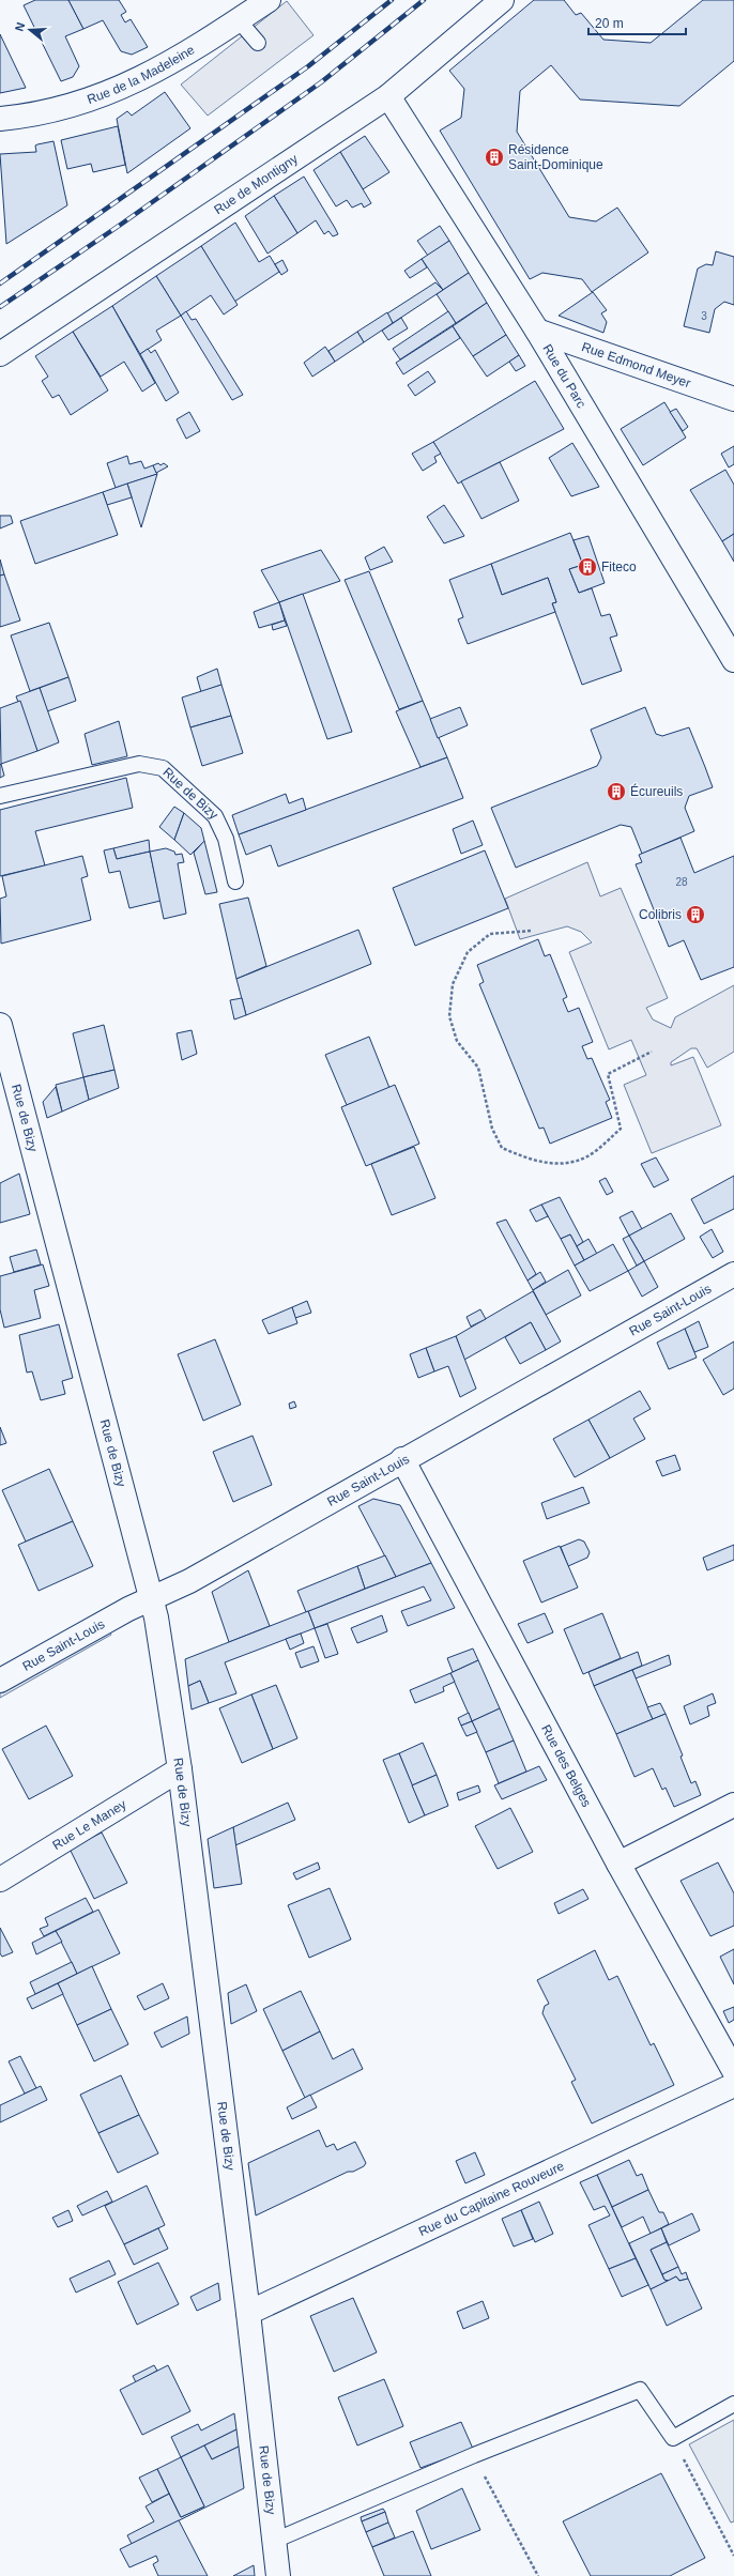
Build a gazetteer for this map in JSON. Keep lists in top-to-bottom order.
{
  "streets": {
    "street": [
      "Rue de la Madeleine",
      "Rue de Montigny",
      "Rue Edmond Meyer",
      "Rue du Parc",
      "Rue de Bizy",
      "Rue Saint-Louis",
      "Rue des Belges",
      "Rue Le Maney",
      "Rue du Capitaine Rouveure"
    ]
  },
  "crossings": [
    ["Rue de Montigny", "Rue du Parc"],
    ["Rue Edmond Meyer", "Rue du Parc"],
    ["Rue de Bizy", "Rue Saint-Louis"],
    ["Rue de Bizy", "Rue Le Maney"],
    ["Rue de Bizy", "Rue du Capitaine Rouveure"],
    ["Rue Saint-Louis", "Rue des Belges"]
  ],
  "places": {
    "building": [
      "Résidence Saint-Dominique",
      "Fiteco",
      "Écureuils",
      "Colibris"
    ]
  },
  "house_numbers": ["3", "28"],
  "scale_bar": "20 m",
  "north": "left"
}
